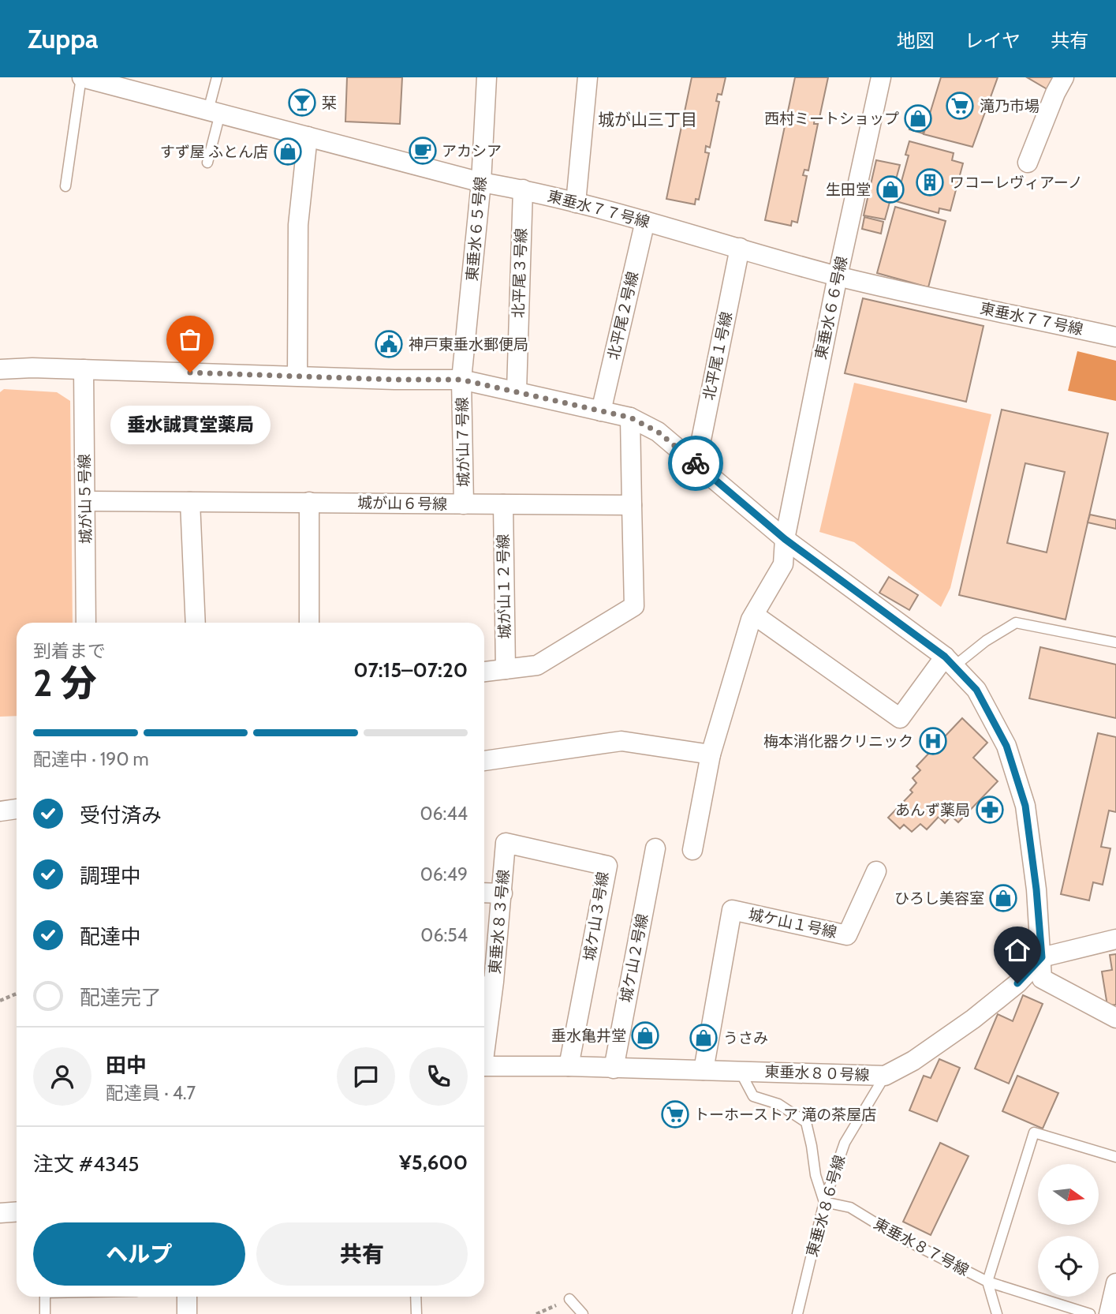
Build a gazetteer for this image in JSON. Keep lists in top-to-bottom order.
{
  "streets": {
    "street": [
      "東垂水７７号線",
      "東垂水６５号線",
      "北平尾３号線",
      "東垂水６６号線",
      "北平尾２号線",
      "北平尾１号線",
      "城が山７号線",
      "城が山５号線",
      "城が山６号線",
      "城が山１２号線",
      "城ケ山３号線",
      "東垂水８３号線",
      "城ケ山１号線",
      "城ケ山２号線",
      "東垂水８０号線"
    ],
    "lane": ["東垂水８６号線", "東垂水８７号線"]
  },
  "crossings": [
    ["東垂水７７号線", "東垂水６５号線"],
    ["東垂水７７号線", "北平尾３号線"],
    ["東垂水７７号線", "東垂水６６号線"],
    ["東垂水７７号線", "北平尾２号線"],
    ["東垂水７７号線", "北平尾１号線"],
    ["東垂水６５号線", "城が山７号線"],
    ["城が山７号線", "城が山６号線"],
    ["城が山５号線", "城が山６号線"],
    ["城が山６号線", "城が山１２号線"],
    ["城ケ山３号線", "東垂水８３号線"],
    ["城ケ山３号線", "東垂水８０号線"],
    ["城ケ山１号線", "東垂水８０号線"],
    ["城ケ山２号線", "東垂水８０号線"],
    ["東垂水８０号線", "東垂水８６号線"],
    ["東垂水８０号線", "東垂水８７号線"],
    ["東垂水８６号線", "東垂水８７号線"]
  ],
  "districts": ["城が山三丁目"],
  "places": {
    "bar": ["栞"],
    "supermarket": ["滝乃市場", "トーホーストア 滝の茶屋店"],
    "shop": [
      "西村ミートショップ",
      "すず屋 ふとん店",
      "生田堂",
      "ひろし美容室",
      "垂水亀井堂",
      "うさみ"
    ],
    "cafe": ["アカシア"],
    "building": ["ワコーレヴィアーノ"],
    "public building": ["神戸東垂水郵便局"],
    "other": ["垂水誠貫堂薬局"],
    "hospital": ["梅本消化器クリニック"],
    "pharmacy": ["あんず薬局"]
  },
  "north": "right",
  "page": {
    "header": "Zuppa",
    "nav": ["地図", "レイヤ", "共有"],
    "bubble": "垂水誠貫堂薬局",
    "heading": ["2 分", "到着まで", "07:15–07:20"],
    "panel": [
      "田中",
      "配達員 · 4.7",
      "注文 #4345",
      "¥5,600"
    ],
    "bar": "配達中 · 190 m",
    "list": [
      ["受付済み", "06:44"],
      ["調理中", "06:49"],
      ["配達中", "06:54"],
      "配達完了"
    ],
    "buttons": ["ヘルプ", "共有"]
  }
}
